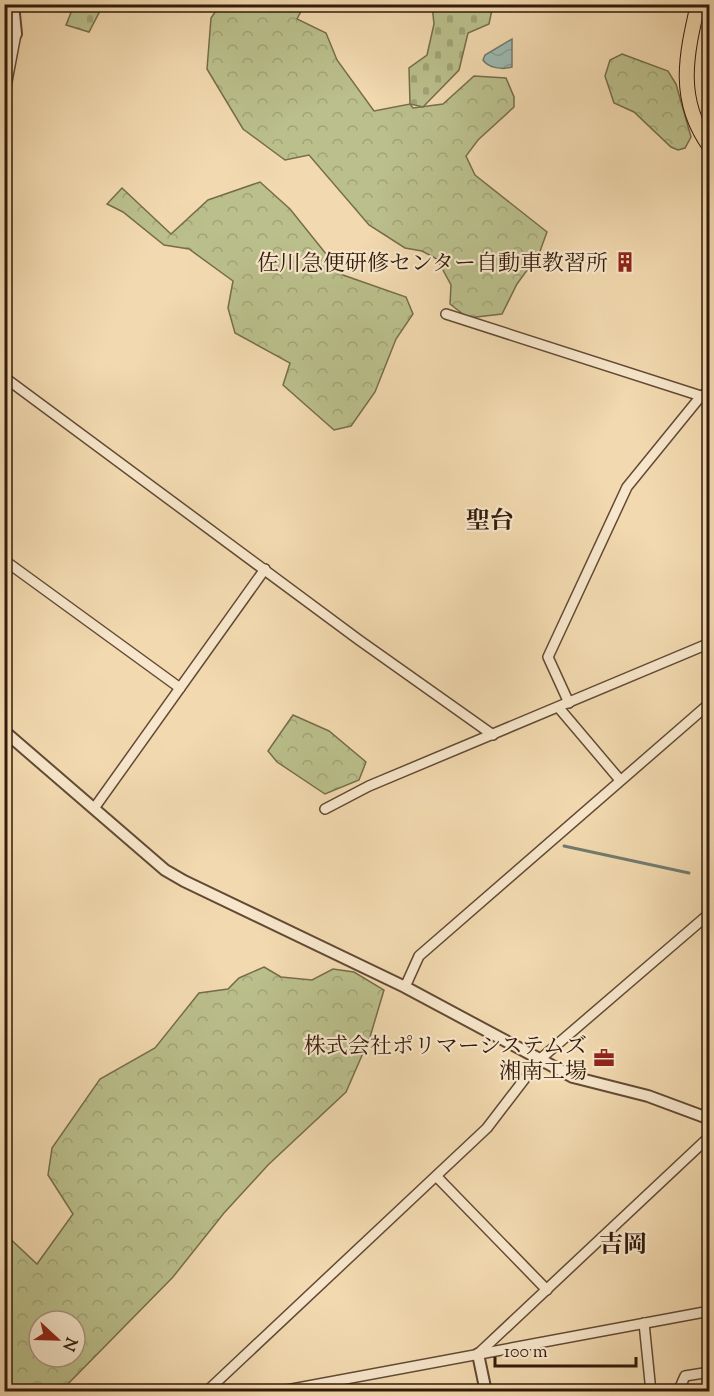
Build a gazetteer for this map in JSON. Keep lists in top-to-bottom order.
{
  "districts": ["聖台", "吉岡"],
  "places": {
    "building": ["佐川急便研修センター自動車教習所"],
    "office": ["株式会社ポリマーシステムズ 湘南工場"]
  },
  "scale_bar": "100 m",
  "north": "right"
}
